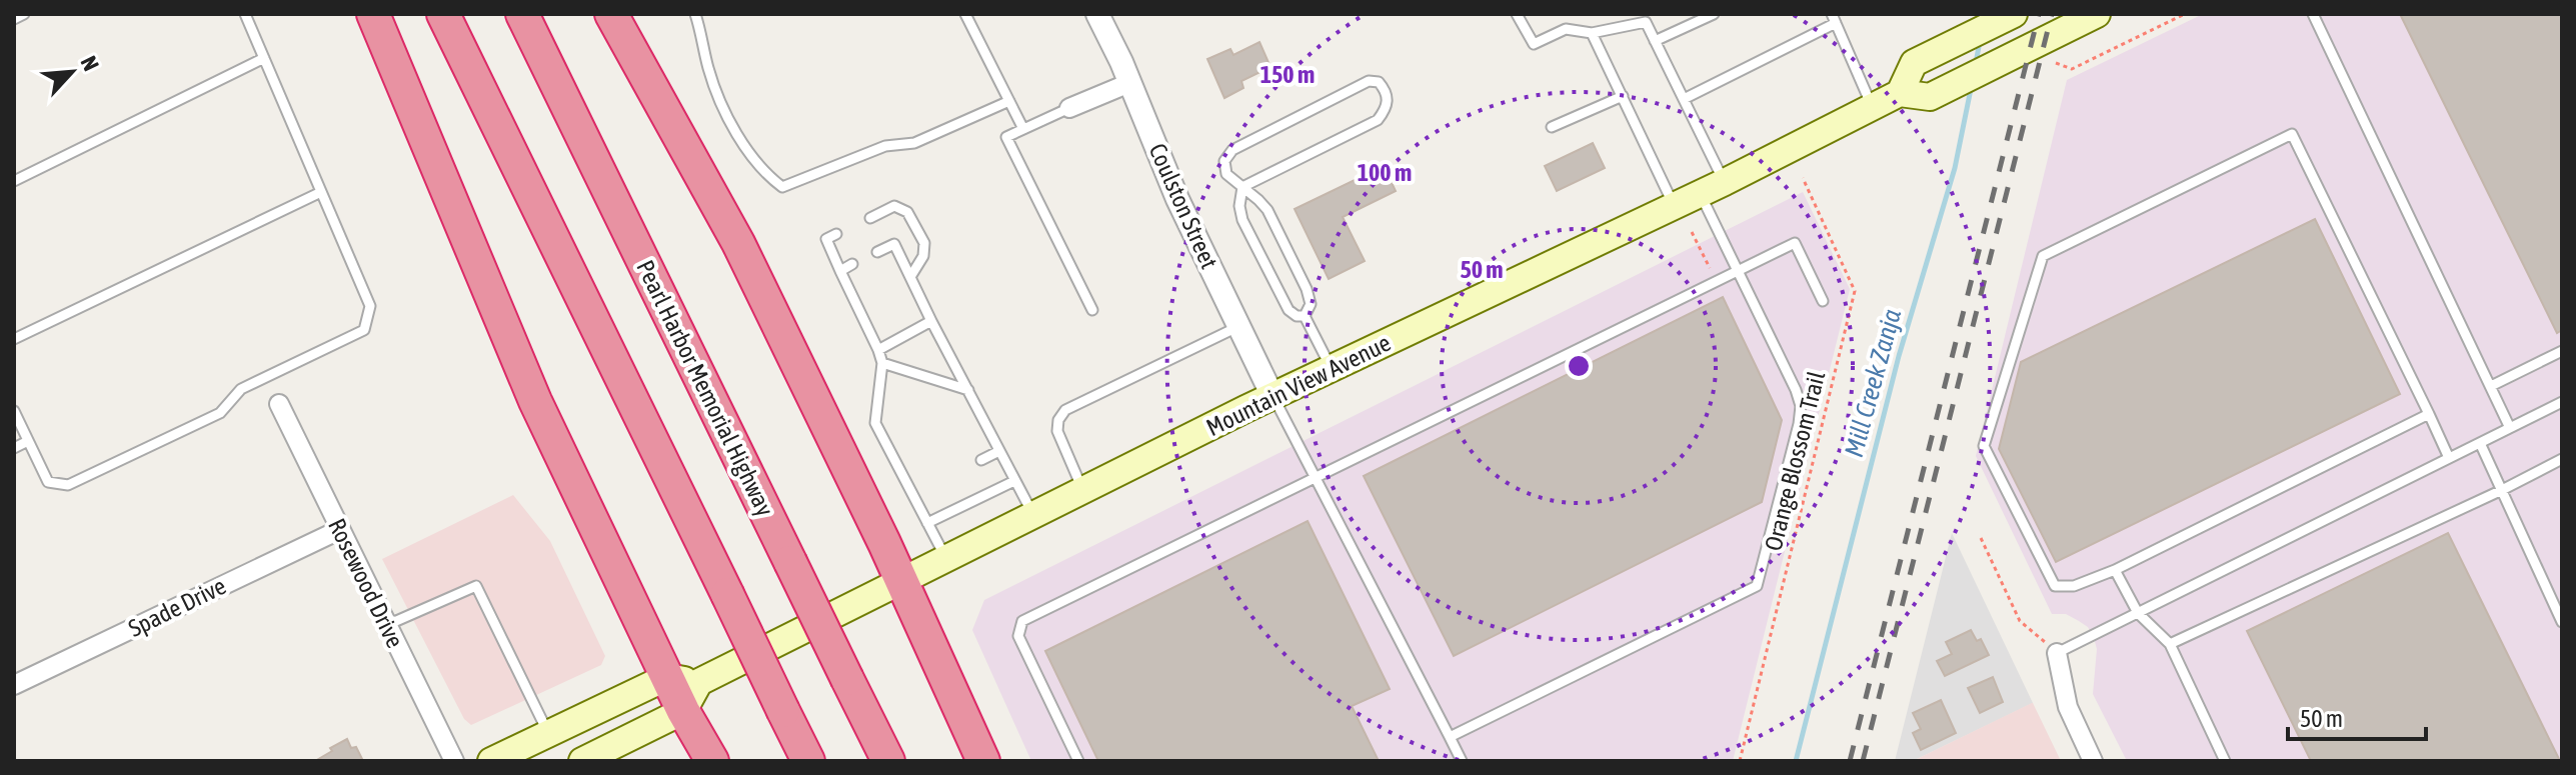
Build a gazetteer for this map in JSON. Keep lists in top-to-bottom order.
{
  "streets": {
    "highway": ["Pearl Harbor Memorial Highway"],
    "main road": ["Mountain View Avenue"],
    "street": ["Coulston Street", "Rosewood Drive", "Spade Drive"],
    "path": ["Orange Blossom Trail"]
  },
  "crossings": [
    ["Coulston Street", "Mountain View Avenue"],
    ["Rosewood Drive", "Spade Drive"]
  ],
  "water": ["Mill Creek Zanja"],
  "scale_bar": "50 m",
  "north": "top right",
  "rings": ["150 m", "100 m", "50 m"]
}
